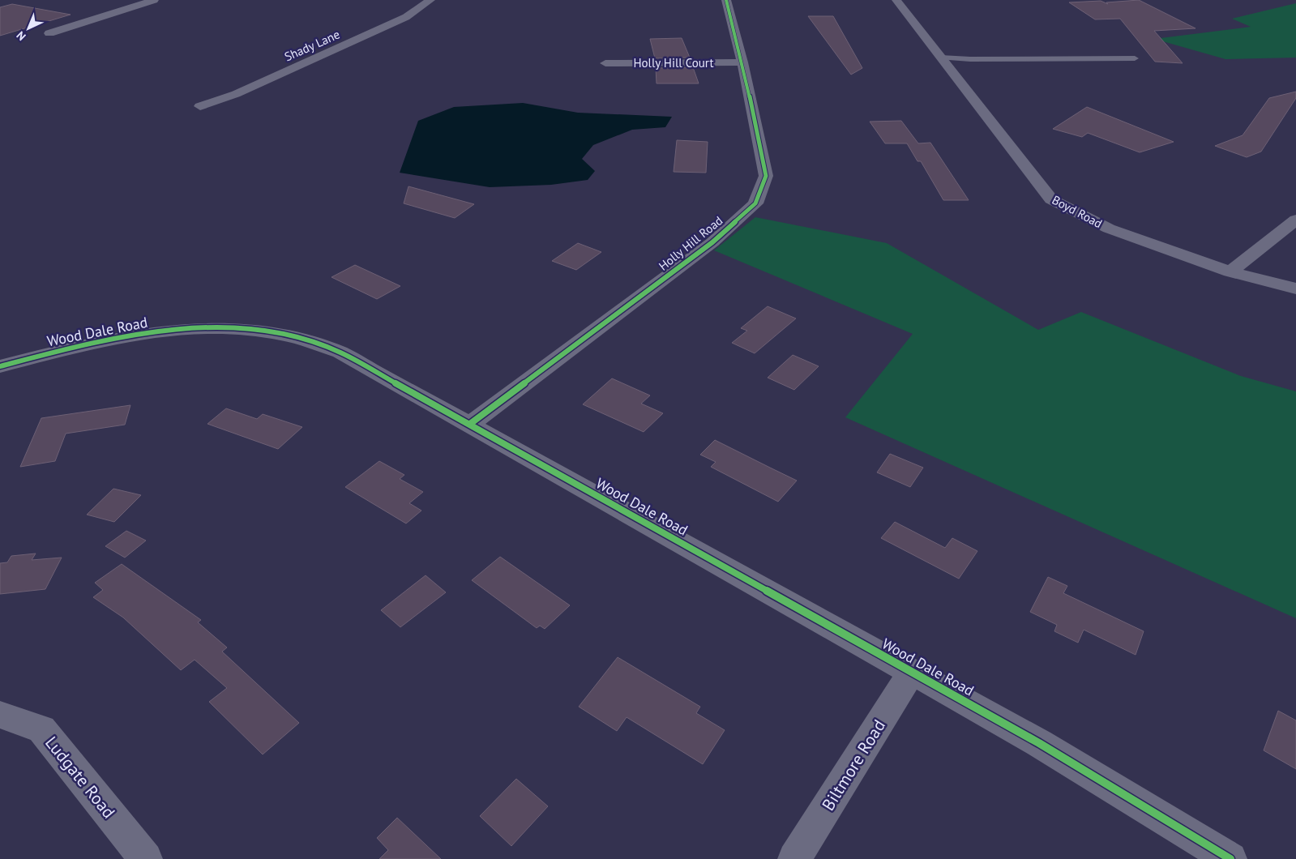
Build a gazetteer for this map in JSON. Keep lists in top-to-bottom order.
{
  "streets": {
    "street": [
      "Shady Lane",
      "Holly Hill Court",
      "Boyd Road",
      "Holly Hill Road",
      "Wood Dale Road",
      "Biltmore Road",
      "Ludgate Road"
    ]
  },
  "crossings": [
    ["Holly Hill Court", "Holly Hill Road"],
    ["Holly Hill Road", "Wood Dale Road"],
    ["Wood Dale Road", "Biltmore Road"]
  ],
  "north": "bottom left"
}
